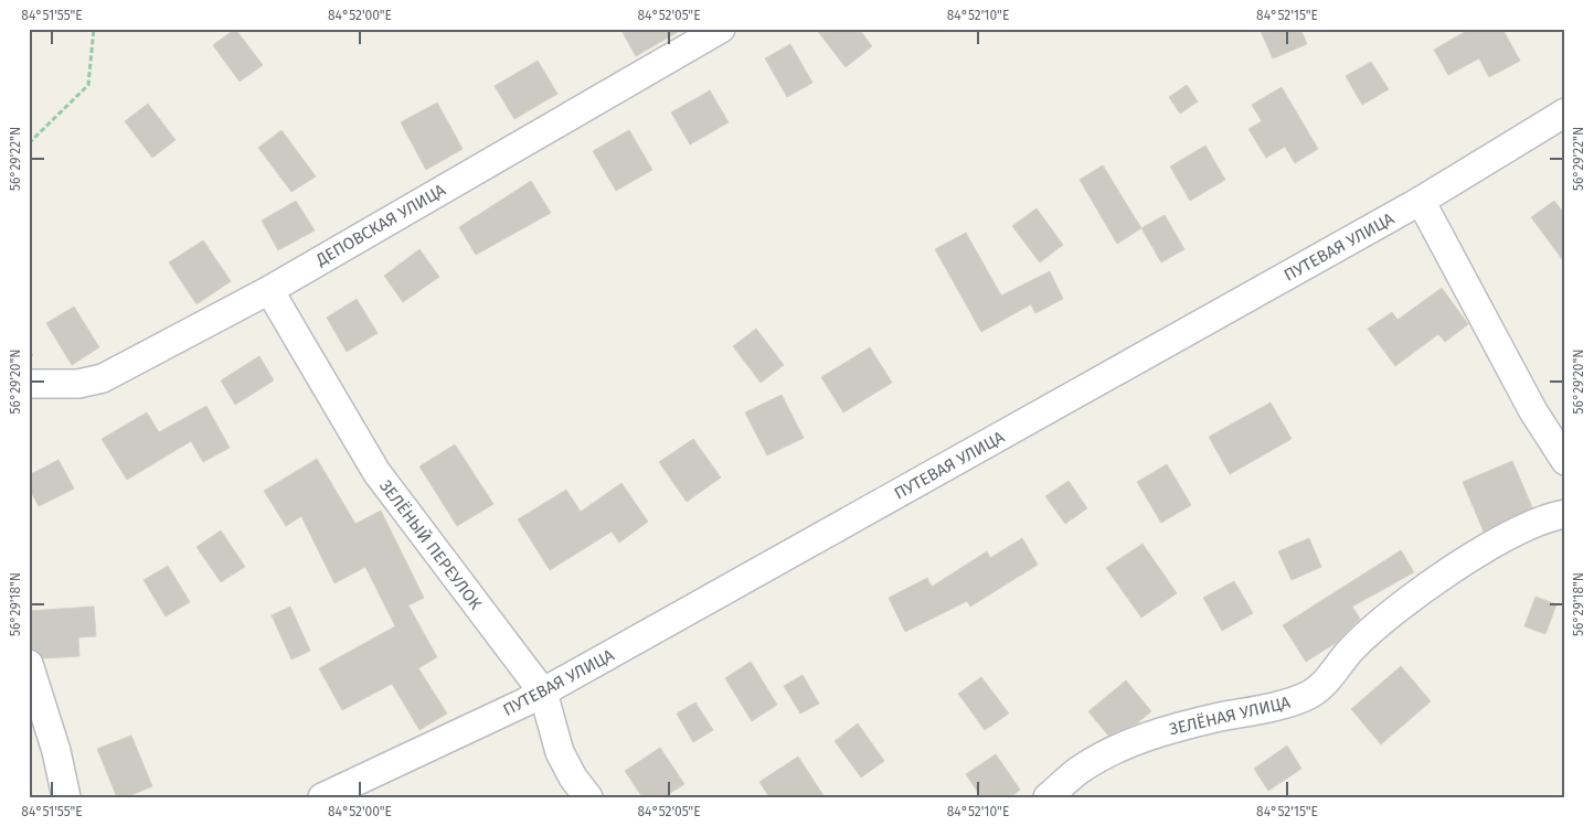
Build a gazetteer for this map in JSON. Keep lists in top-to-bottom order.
{
  "streets": {
    "street": [
      "ДЕПОВСКАЯ УЛИЦА",
      "ПУТЕВАЯ УЛИЦА",
      "ЗЕЛЁНЫЙ ПЕРЕУЛОК",
      "ЗЕЛЁНАЯ УЛИЦА"
    ]
  },
  "crossings": [
    ["ДЕПОВСКАЯ УЛИЦА", "ЗЕЛЁНЫЙ ПЕРЕУЛОК"],
    ["ПУТЕВАЯ УЛИЦА", "ЗЕЛЁНЫЙ ПЕРЕУЛОК"]
  ],
  "coordinates": [
    "84°51'55\"E",
    "84°52'00\"E",
    "84°52'05\"E",
    "84°52'10\"E",
    "84°52'15\"E",
    "56°29'22\"N",
    "56°29'20\"N",
    "56°29'18\"N"
  ]
}
